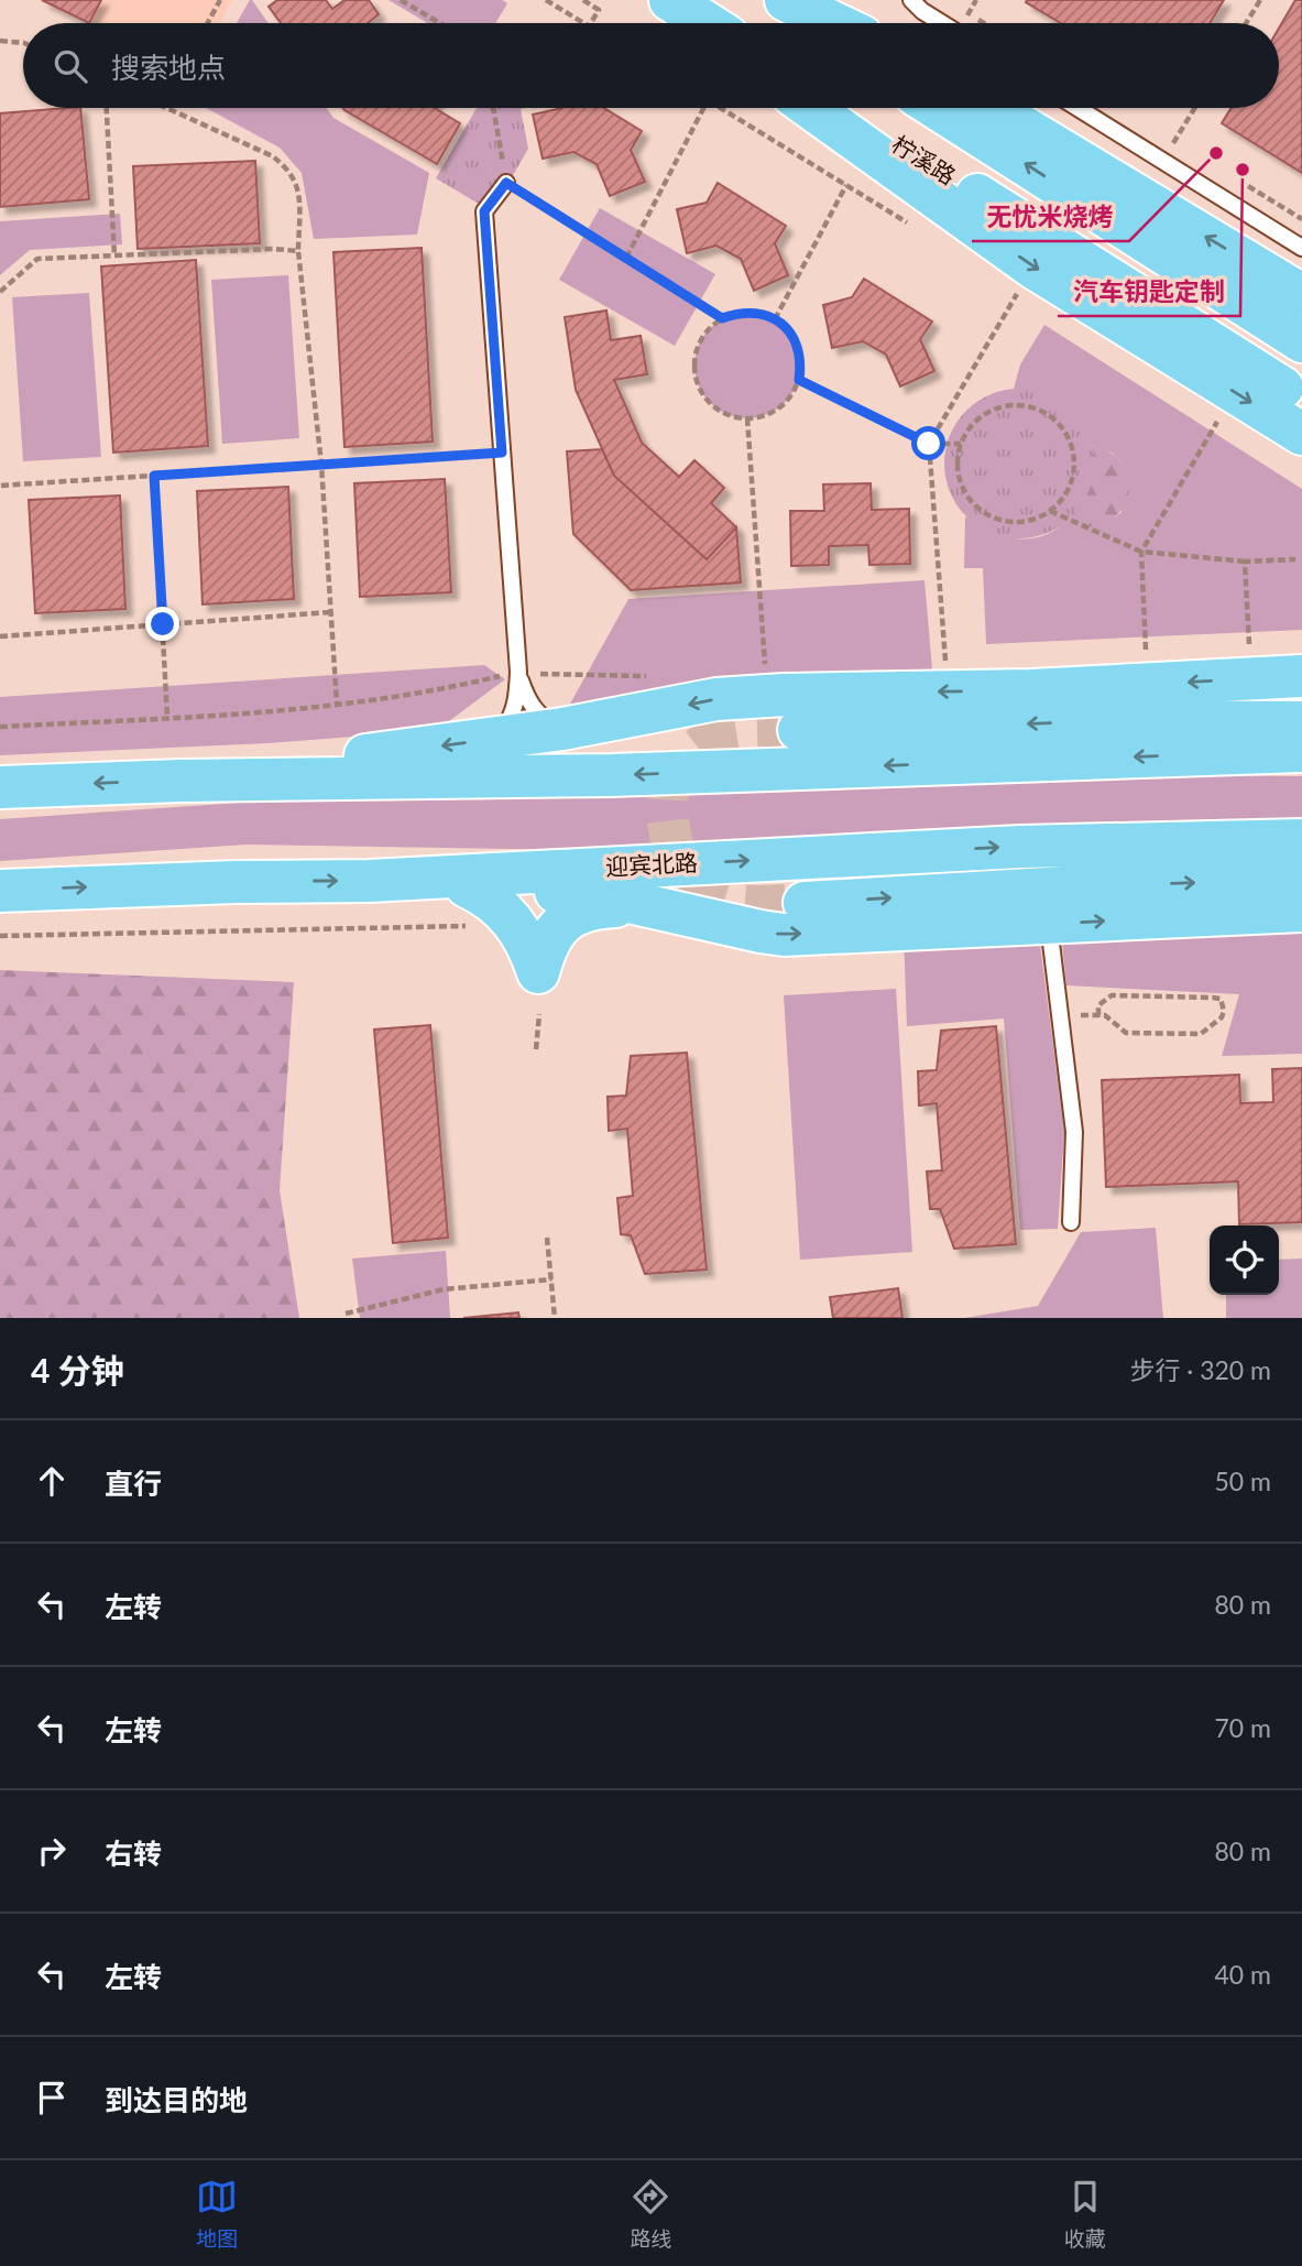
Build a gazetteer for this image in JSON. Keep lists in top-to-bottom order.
{
  "streets": {
    "main road": ["柠溪路", "迎宾北路"]
  },
  "places": ["无忧米烧烤", "汽车钥匙定制"],
  "page": {
    "search": "搜索地点",
    "heading": ["4 分钟", "步行 · 320 m"],
    "list": [
      ["直行", "50 m"],
      ["左转", "80 m"],
      ["左转", "70 m"],
      ["右转", "80 m"],
      ["左转", "40 m"],
      "到达目的地"
    ],
    "nav": ["地图", "路线", "收藏"]
  }
}
